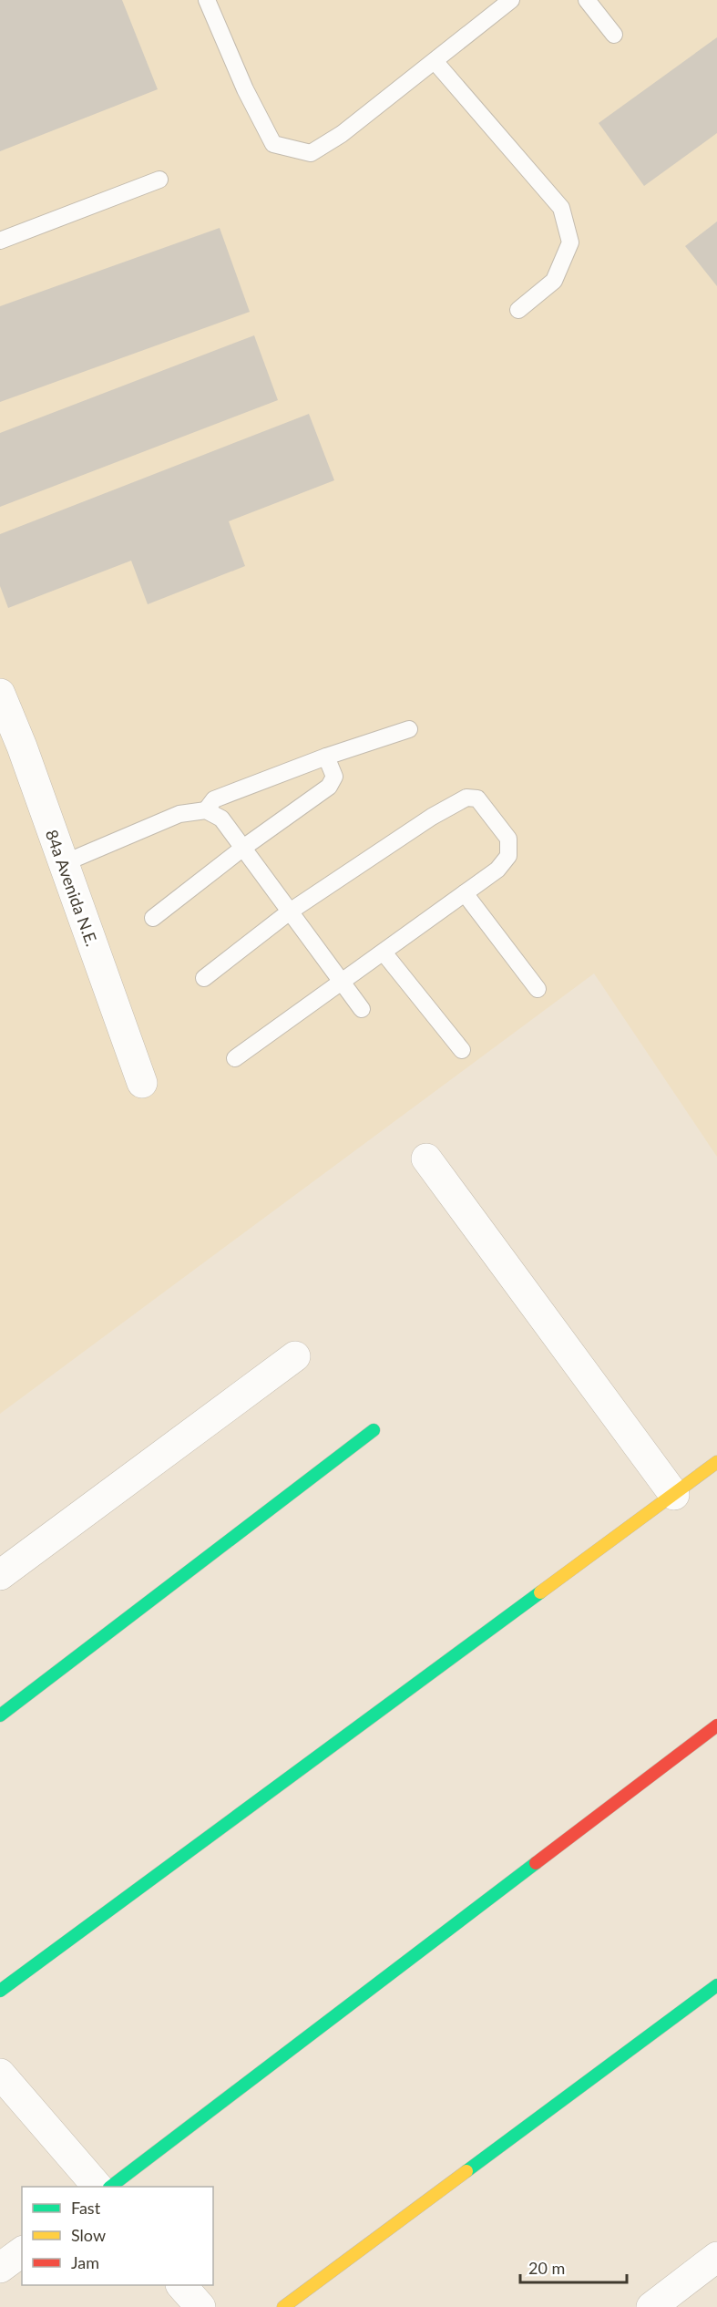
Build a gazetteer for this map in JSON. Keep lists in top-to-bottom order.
{
  "streets": {
    "street": ["84a Avenida N.E."]
  },
  "legend": ["Fast", "Slow", "Jam"],
  "scale_bar": "20 m"
}
